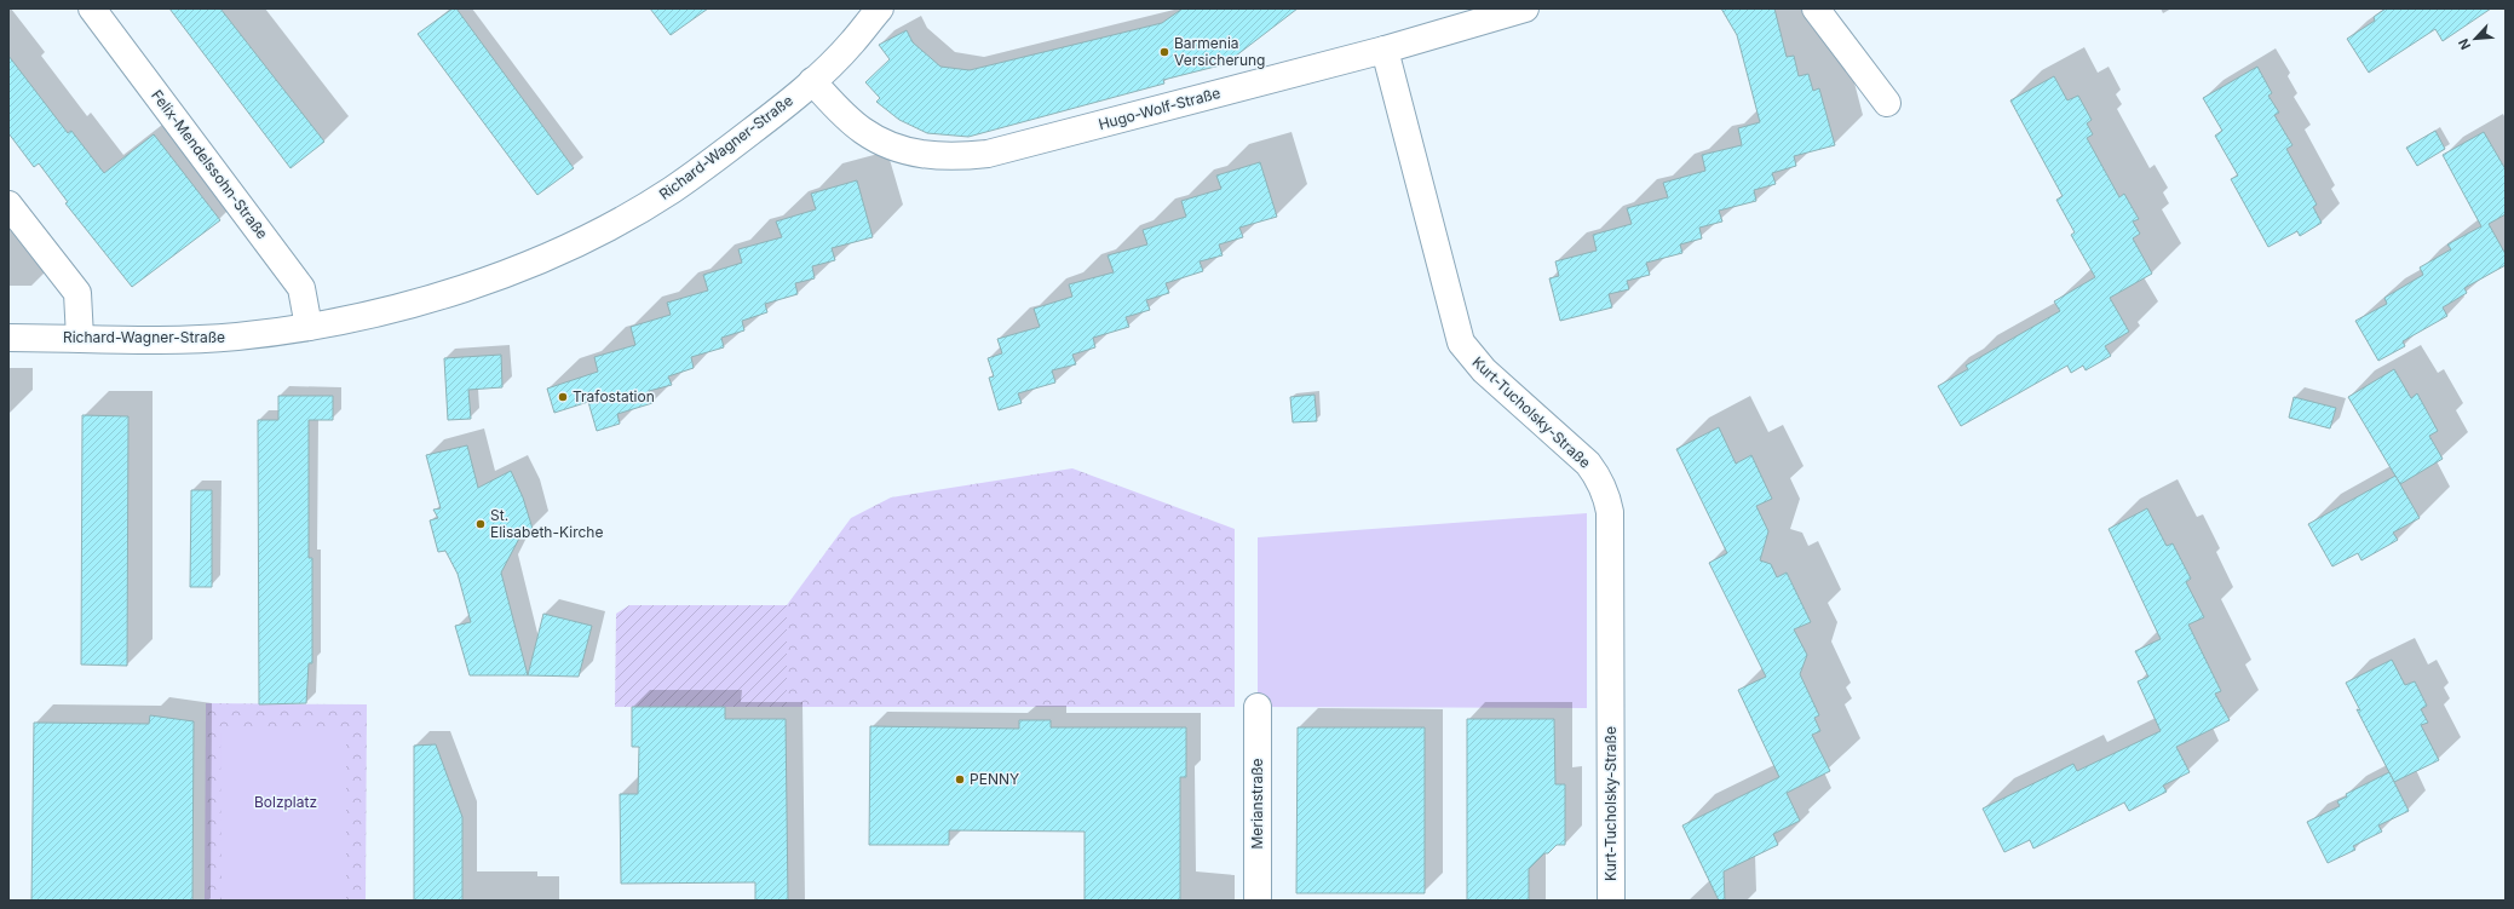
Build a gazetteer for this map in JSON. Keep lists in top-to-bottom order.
{
  "streets": {
    "street": [
      "Hugo-Wolf-Straße",
      "Richard-Wagner-Straße",
      "Felix-Mendelssohn-Straße",
      "Kurt-Tucholsky-Straße",
      "Merianstraße"
    ]
  },
  "crossings": [
    ["Hugo-Wolf-Straße", "Richard-Wagner-Straße"],
    ["Hugo-Wolf-Straße", "Kurt-Tucholsky-Straße"],
    ["Richard-Wagner-Straße", "Felix-Mendelssohn-Straße"]
  ],
  "parks": ["Bolzplatz"],
  "places": [
    "Barmenia Versicherung",
    "Trafostation",
    "St. Elisabeth-Kirche",
    "PENNY"
  ],
  "north": "bottom left"
}
